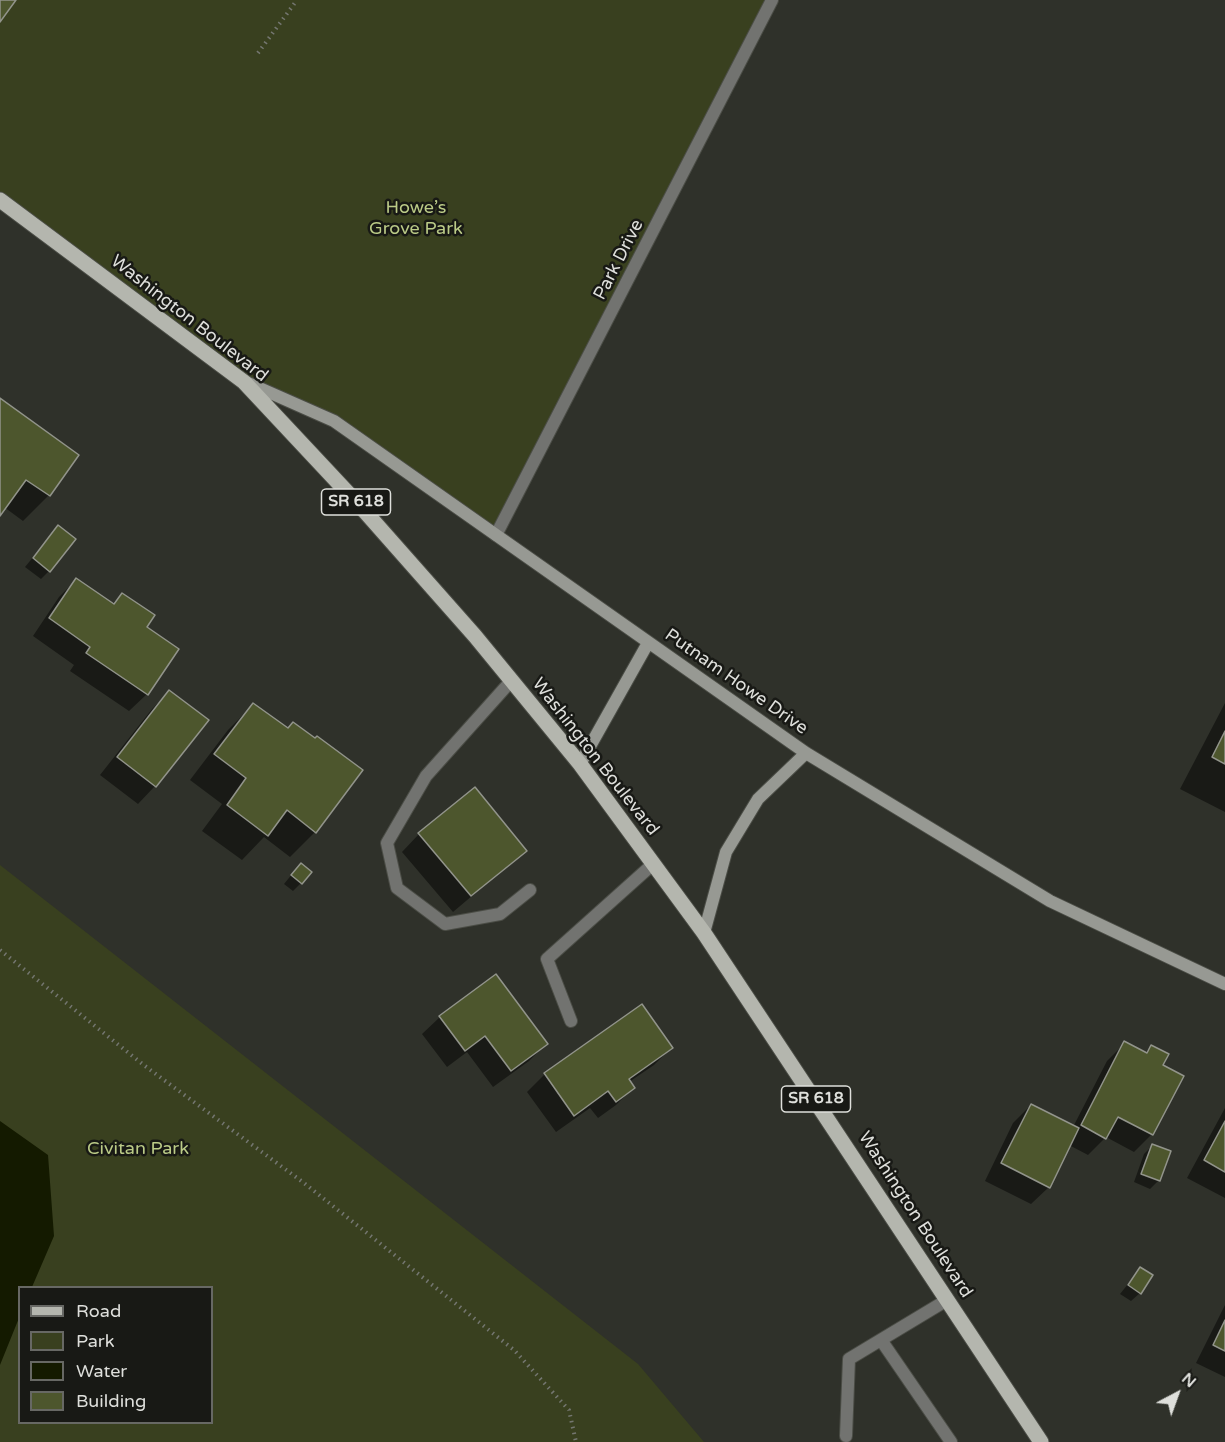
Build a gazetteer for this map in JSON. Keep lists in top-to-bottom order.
{
  "streets": {
    "main road": ["Washington Boulevard", "SR 618"],
    "street": ["Park Drive", "Putnam Howe Drive"]
  },
  "crossings": [
    ["Park Drive", "Putnam Howe Drive"],
    ["Washington Boulevard", "Putnam Howe Drive"]
  ],
  "parks": ["Howe’s Grove Park", "Civitan Park"],
  "legend": [
    "Road",
    "Park",
    "Water",
    "Building"
  ],
  "north": "top right"
}
